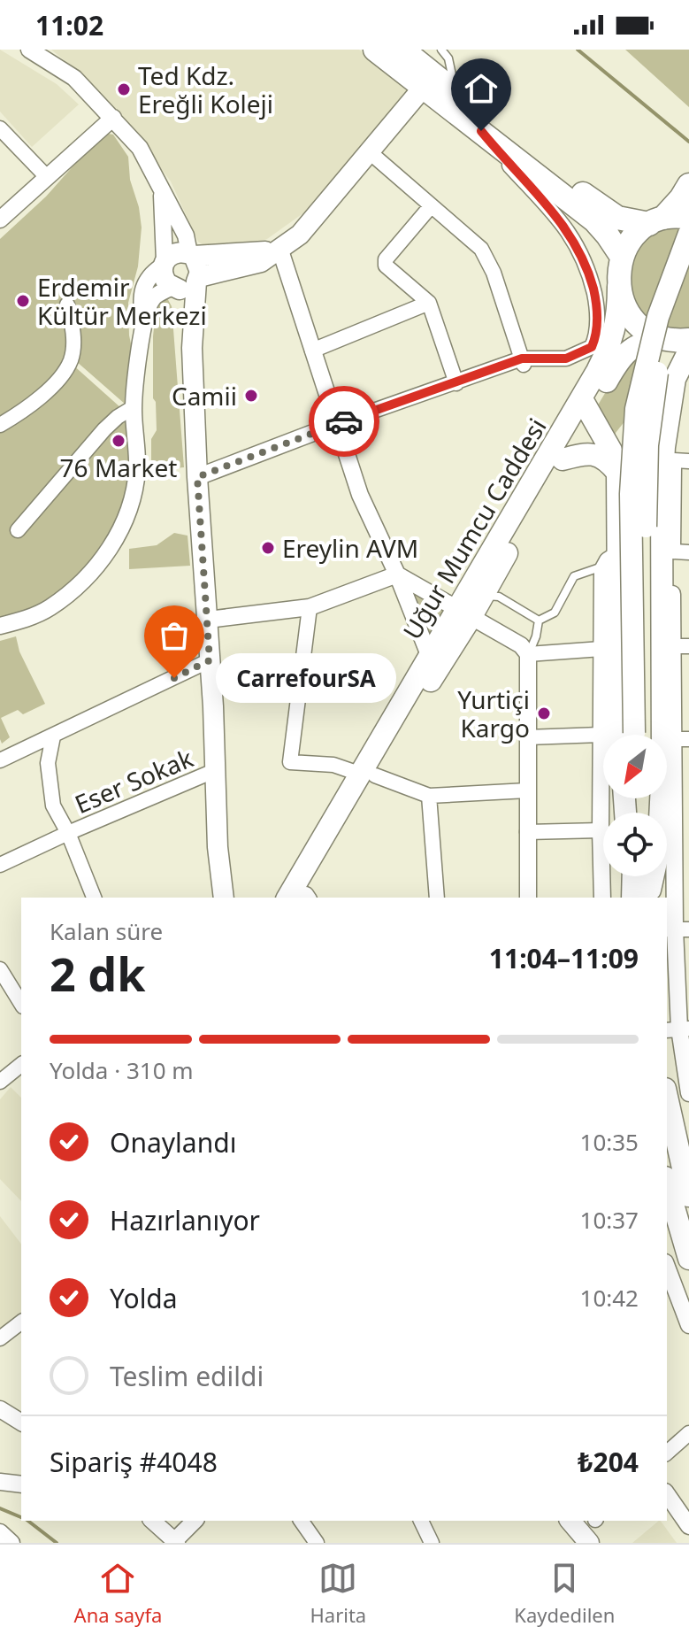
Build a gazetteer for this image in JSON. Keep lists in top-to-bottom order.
{
  "streets": {
    "main road": ["Uğur Mumcu Caddesi"],
    "street": ["Eser Sokak"]
  },
  "places": [
    "Ted Kdz. Ereğli Koleji",
    "Erdemir Kültür Merkezi",
    "Camii",
    "76 Market",
    "Ereylin AVM",
    "CarrefourSA",
    "Yurtiçi Kargo"
  ],
  "north": "bottom left",
  "page": {
    "status": "11:02",
    "bubble": "CarrefourSA",
    "heading": ["2 dk", "Kalan süre", "11:04–11:09"],
    "panel": ["Sipariş #4048", "₺204"],
    "bar": "Yolda · 310 m",
    "list": [
      ["Onaylandı", "10:35"],
      ["Hazırlanıyor", "10:37"],
      ["Yolda", "10:42"],
      "Teslim edildi"
    ],
    "tabs": ["Ana sayfa", "Harita", "Kaydedilen"]
  }
}
